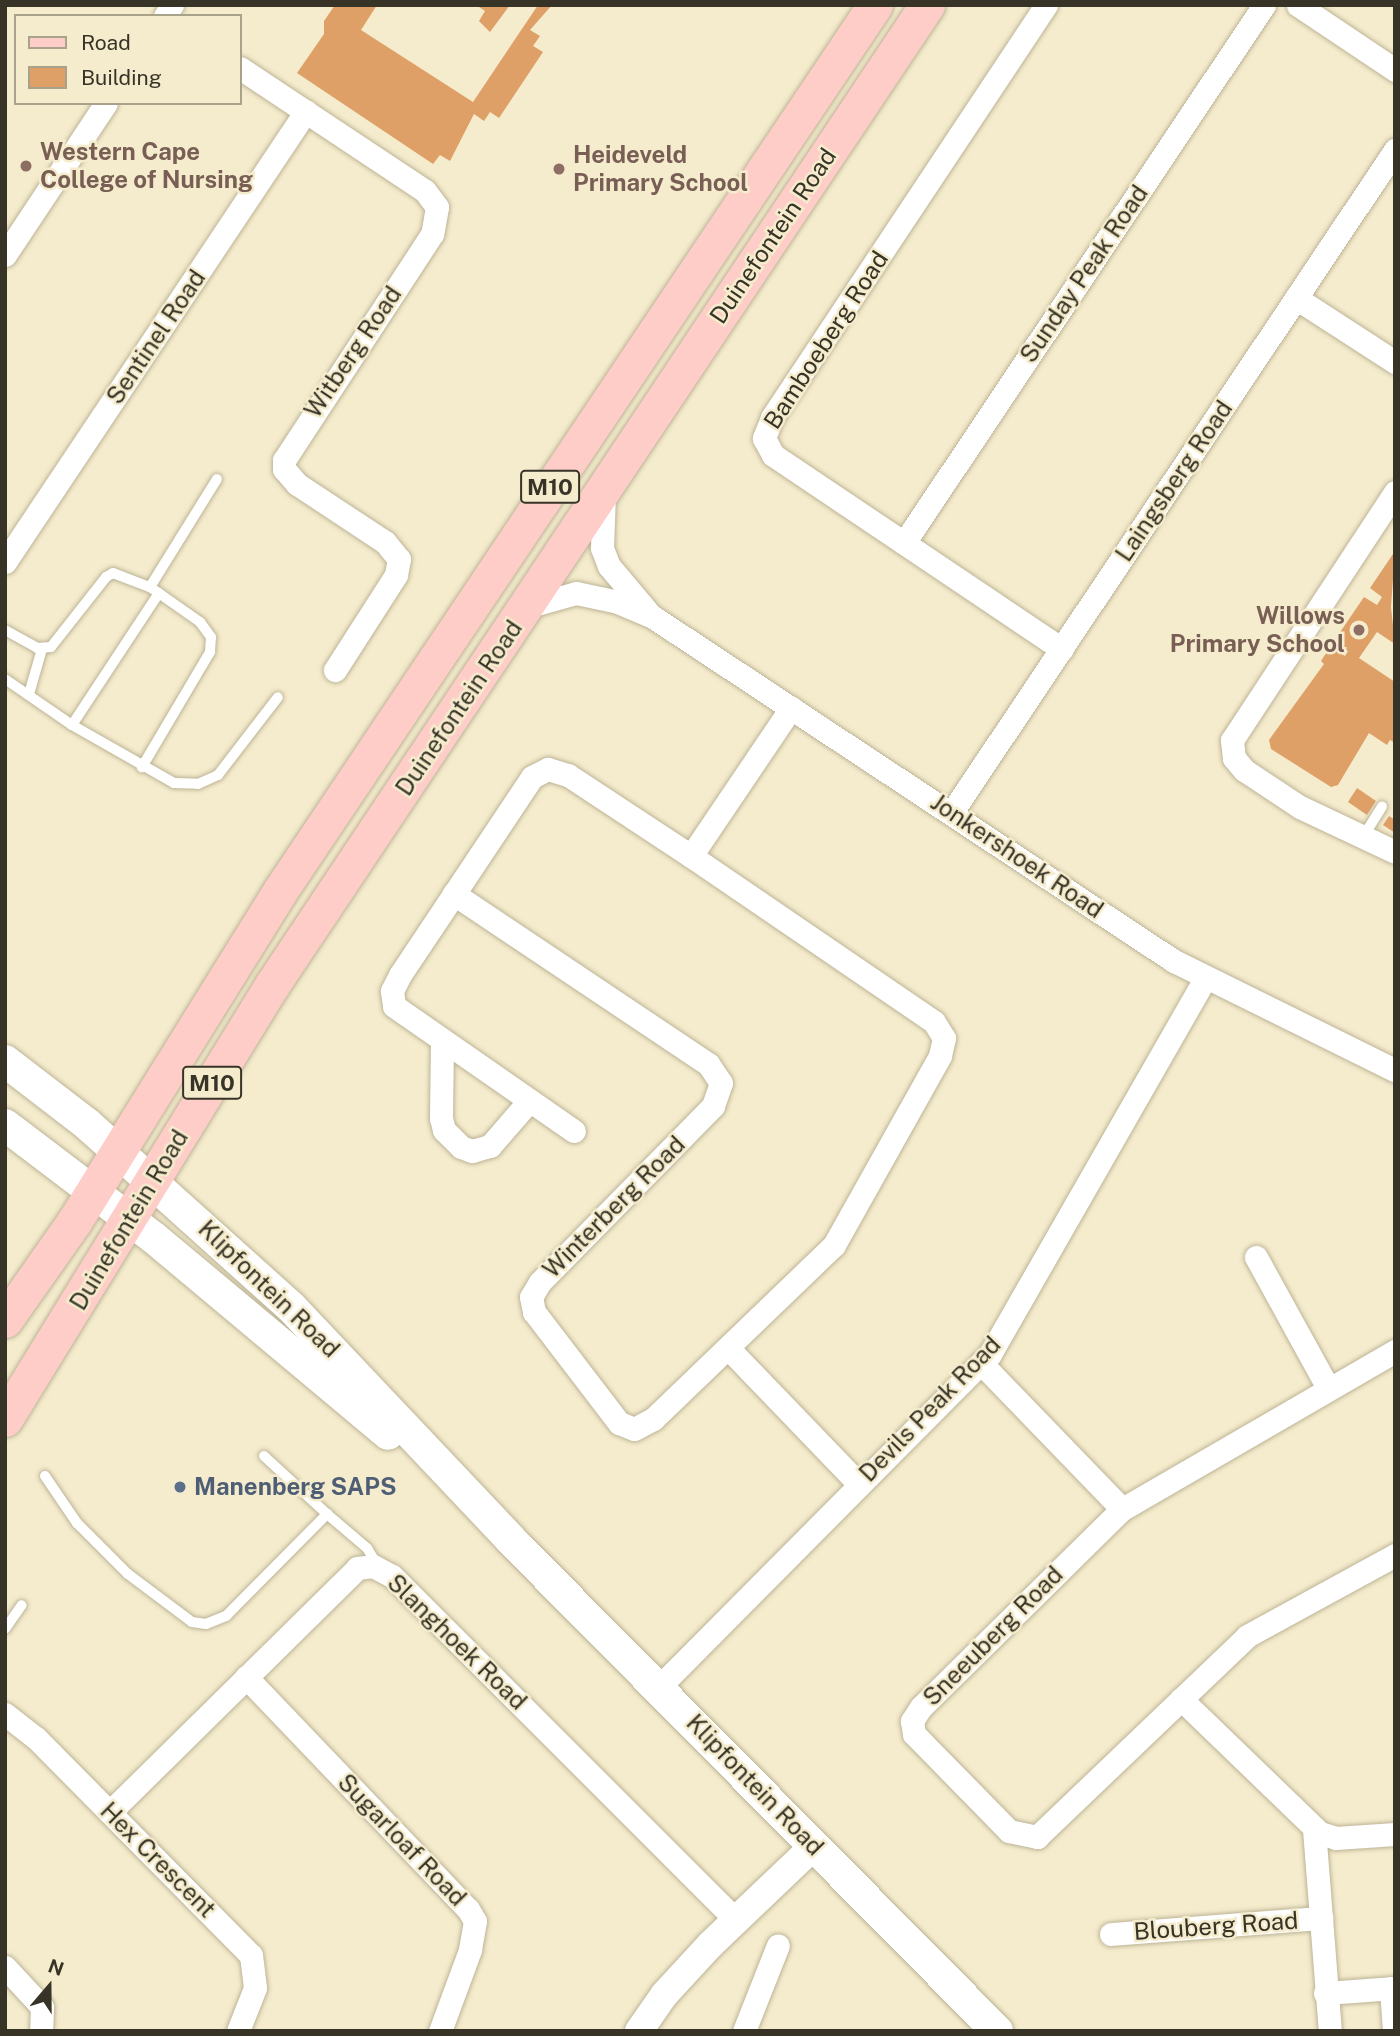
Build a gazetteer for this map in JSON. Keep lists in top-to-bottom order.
{
  "streets": {
    "main road": ["Duinefontein Road", "M10", "Klipfontein Road"],
    "street": [
      "Sunday Peak Road",
      "Sentinel Road",
      "Bamboeberg Road",
      "Witberg Road",
      "Laingsberg Road",
      "Jonkershoek Road",
      "Winterberg Road",
      "Devils Peak Road",
      "Sneeuberg Road",
      "Slanghoek Road",
      "Sugarloaf Road",
      "Hex Crescent",
      "Blouberg Road"
    ]
  },
  "crossings": [
    ["Duinefontein Road", "Jonkershoek Road"],
    ["Duinefontein Road", "Klipfontein Road"],
    ["Sunday Peak Road", "Bamboeberg Road"],
    ["Sentinel Road", "Witberg Road"],
    ["Bamboeberg Road", "Laingsberg Road"],
    ["Laingsberg Road", "Jonkershoek Road"],
    ["Jonkershoek Road", "Devils Peak Road"],
    ["Klipfontein Road", "Devils Peak Road"],
    ["Slanghoek Road", "Sugarloaf Road"],
    ["Slanghoek Road", "Hex Crescent"]
  ],
  "places": [
    "Western Cape College of Nursing",
    "Heideveld Primary School",
    "Willows Primary School",
    "Manenberg SAPS"
  ],
  "legend": ["Road", "Building"],
  "north": "top"
}
